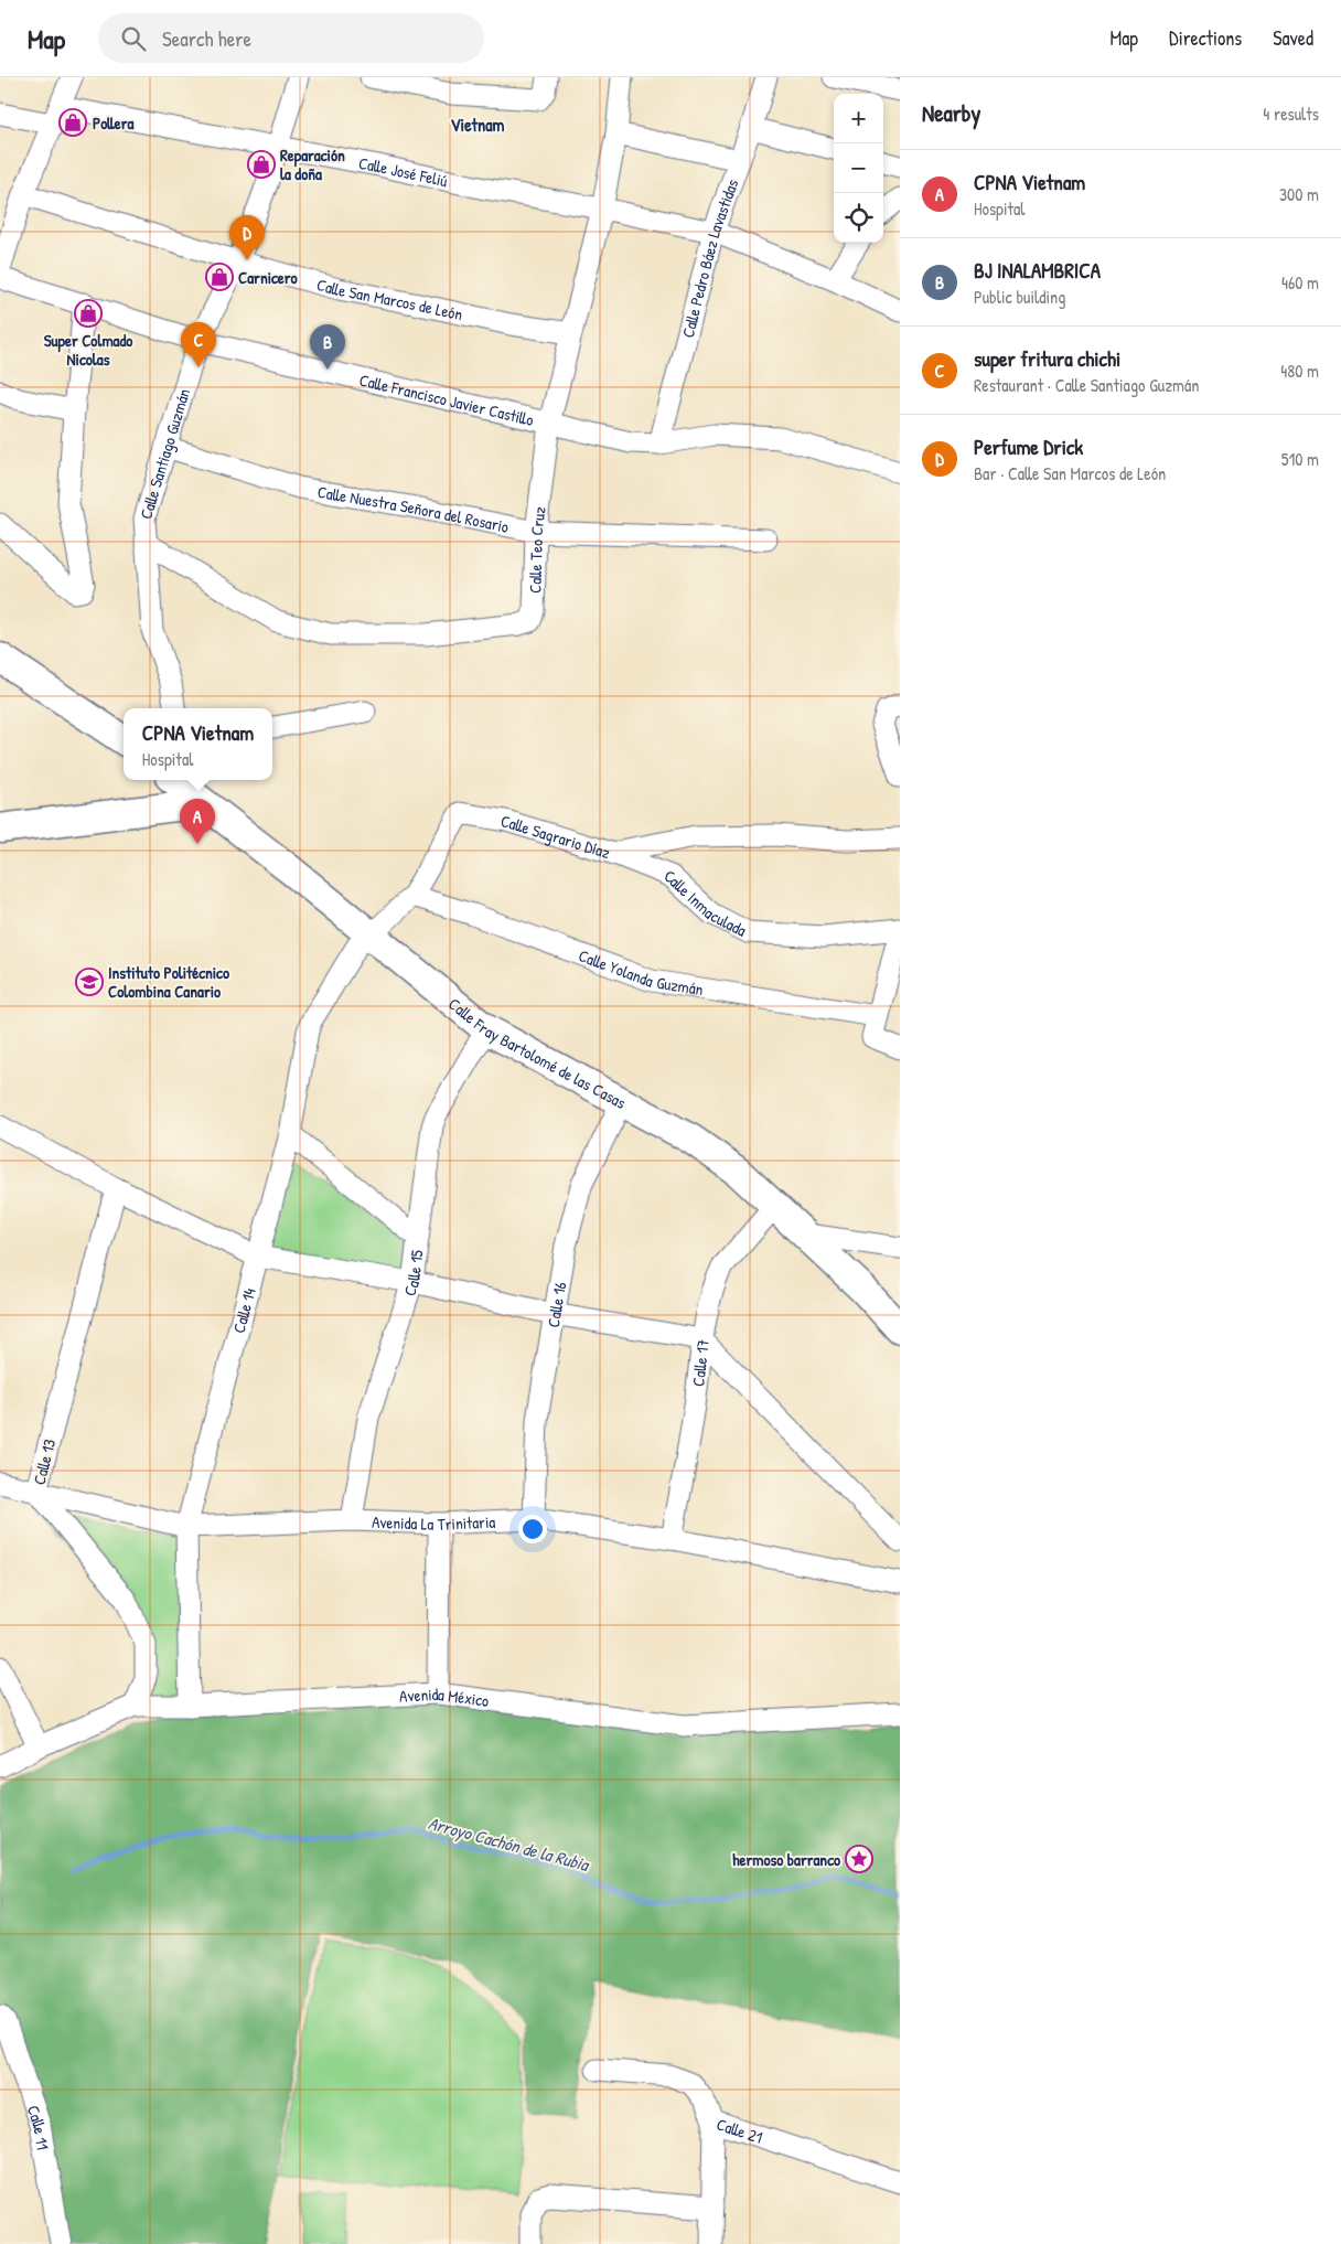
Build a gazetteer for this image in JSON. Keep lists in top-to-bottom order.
{
  "streets": {
    "main road": ["Calle Fray Bartolomé de las Casas"],
    "street": [
      "Calle José Feliú",
      "Calle Pedro Báez Lavastidas",
      "Calle San Marcos de León",
      "Calle Francisco Javier Castillo",
      "Calle Santiago Guzmán",
      "Calle Nuestra Señora del Rosario",
      "Calle Teo Cruz",
      "Calle Sagrario Díaz",
      "Calle Inmaculada",
      "Calle Yolanda Guzmán",
      "Calle 15",
      "Calle 16",
      "Calle 14",
      "Calle 17",
      "Calle 13",
      "Avenida La Trinitaria",
      "Avenida México",
      "Calle 11",
      "Calle 21"
    ]
  },
  "crossings": [
    ["Calle José Feliú", "Calle Pedro Báez Lavastidas"],
    ["Calle José Feliú", "Calle Santiago Guzmán"],
    ["Calle José Feliú", "Calle Teo Cruz"],
    ["Calle Pedro Báez Lavastidas", "Calle Francisco Javier Castillo"],
    ["Calle San Marcos de León", "Calle Santiago Guzmán"],
    ["Calle San Marcos de León", "Calle Teo Cruz"],
    ["Calle Francisco Javier Castillo", "Calle Santiago Guzmán"],
    ["Calle Francisco Javier Castillo", "Calle Teo Cruz"],
    ["Calle Santiago Guzmán", "Calle Nuestra Señora del Rosario"],
    ["Calle Santiago Guzmán", "Calle Teo Cruz"],
    ["Calle Nuestra Señora del Rosario", "Calle Teo Cruz"],
    ["Calle Sagrario Díaz", "Calle Inmaculada"],
    ["Calle Sagrario Díaz", "Calle Yolanda Guzmán"],
    ["Calle Sagrario Díaz", "Calle Fray Bartolomé de las Casas"],
    ["Calle Sagrario Díaz", "Calle 14"],
    ["Calle Fray Bartolomé de las Casas", "Calle 15"],
    ["Calle Fray Bartolomé de las Casas", "Calle 16"],
    ["Calle Fray Bartolomé de las Casas", "Calle 14"],
    ["Calle Fray Bartolomé de las Casas", "Calle 17"],
    ["Calle 15", "Avenida La Trinitaria"],
    ["Calle 16", "Avenida La Trinitaria"],
    ["Calle 14", "Avenida La Trinitaria"],
    ["Calle 14", "Avenida México"],
    ["Calle 17", "Avenida La Trinitaria"],
    ["Calle 13", "Avenida La Trinitaria"],
    ["Calle 13", "Avenida México"]
  ],
  "districts": ["Vietnam"],
  "water": ["Arroyo Cachón de la Rubia"],
  "places": {
    "shop": [
      "Pollera",
      "Reparación la doña",
      "Carnicero",
      "Super Colmado Nicolas"
    ],
    "school or university": ["Instituto Politécnico Colombina Canario"],
    "place": ["hermoso barranco"]
  },
  "page": {
    "header": "Map",
    "search": "Search here",
    "nav": ["Map", "Directions", "Saved"],
    "heading": ["Nearby", "4 results"],
    "map_buttons": ["+", "−"],
    "list": [
      {
        "mark": "A",
        "name": "CPNA Vietnam",
        "note": "Hospital",
        "value": "300 m"
      },
      {
        "mark": "B",
        "name": "BJ INALAMBRICA",
        "note": "Public building",
        "value": "460 m"
      },
      {
        "mark": "C",
        "name": "super fritura chichi",
        "note": "Restaurant · Calle Santiago Guzmán",
        "value": "480 m"
      },
      {
        "mark": "D",
        "name": "Perfume Drick",
        "note": "Bar · Calle San Marcos de León",
        "value": "510 m"
      }
    ],
    "pins": [
      "D",
      "C",
      "B",
      "A"
    ],
    "popup": ["CPNA Vietnam", "Hospital"]
  }
}
